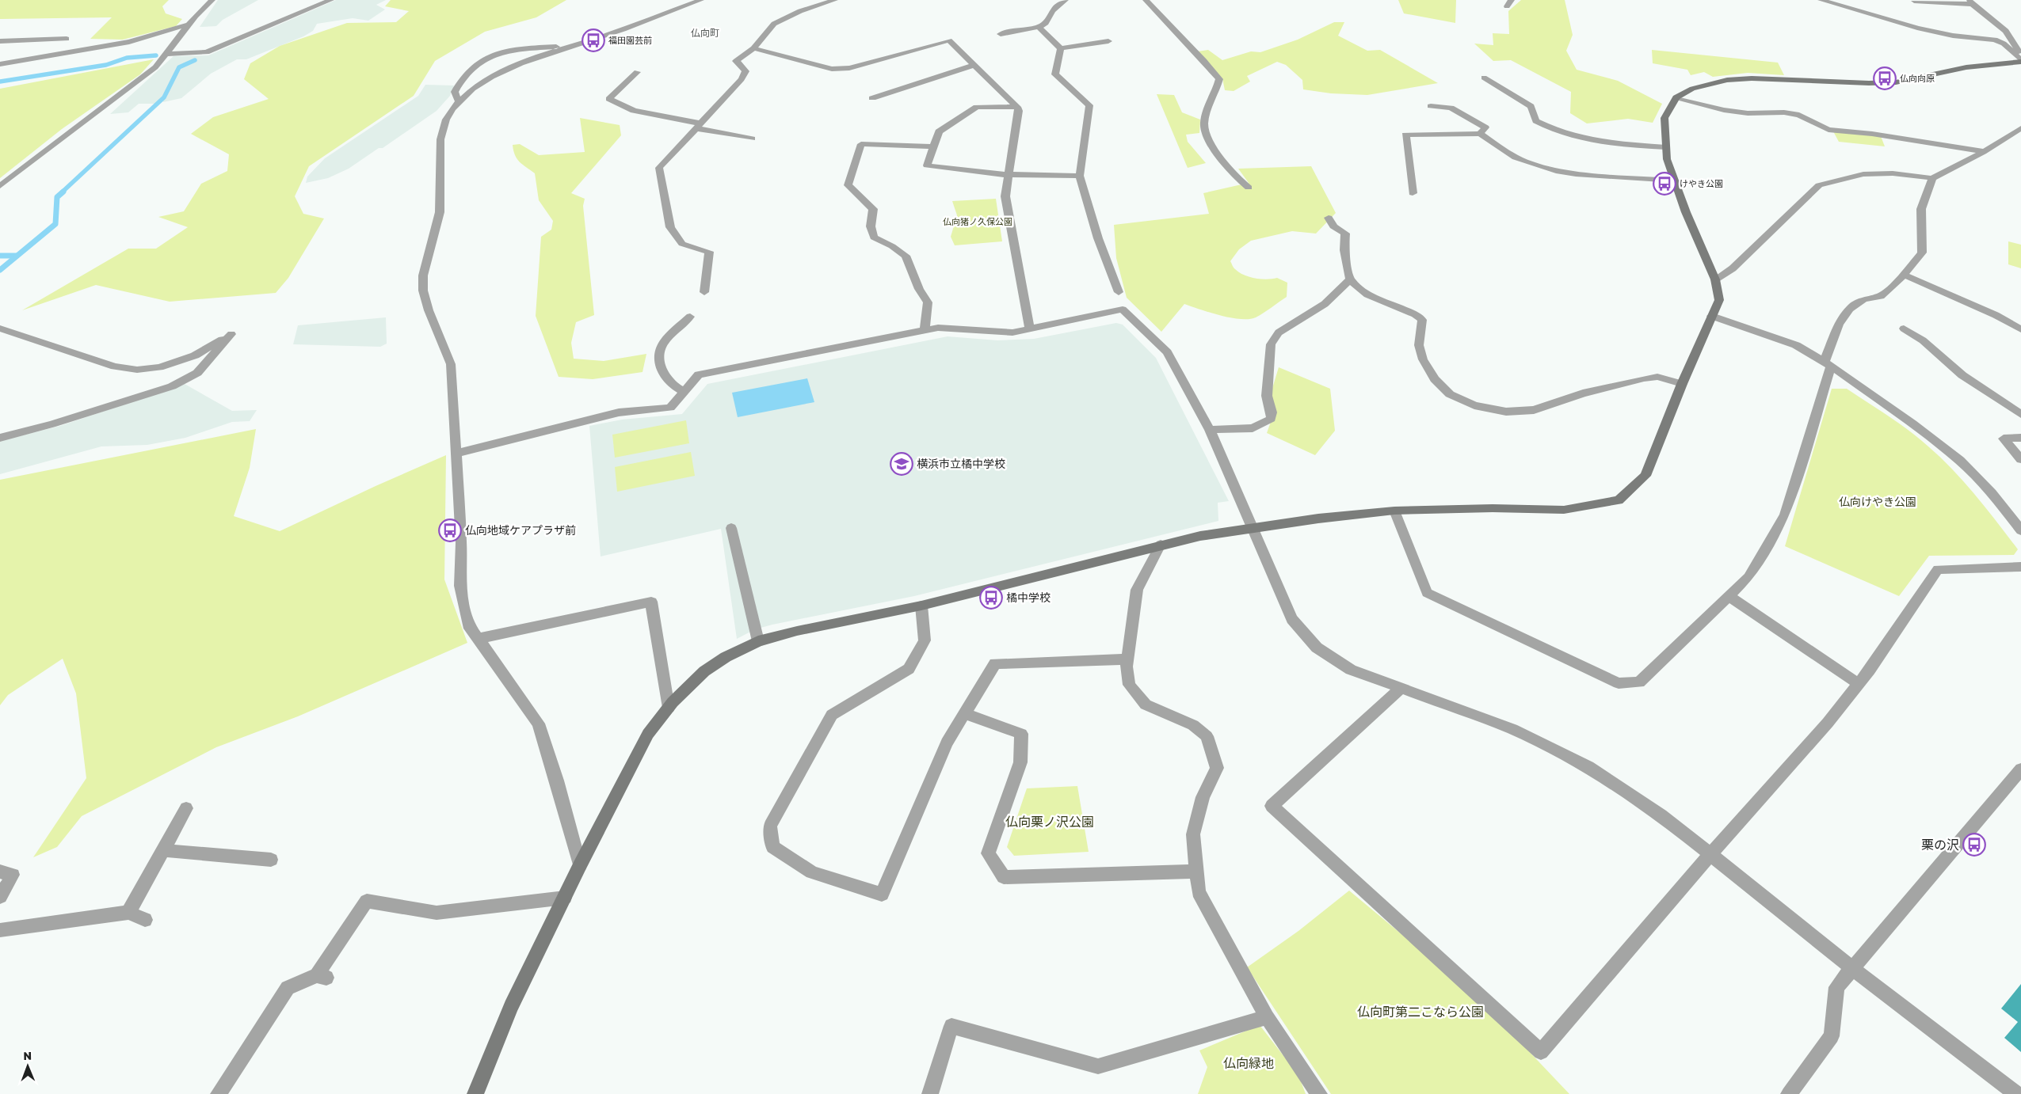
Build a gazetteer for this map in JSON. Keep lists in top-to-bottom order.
{
  "districts": ["仏向町"],
  "parks": [
    "仏向猪ノ久保公園",
    "仏向けやき公園",
    "仏向栗ノ沢公園",
    "仏向町第二こなら公園",
    "仏向緑地"
  ],
  "places": {
    "bus stop": [
      "福田園芸前",
      "仏向向原",
      "けやき公園",
      "仏向地域ケアプラザ前",
      "橘中学校",
      "栗の沢"
    ],
    "school or university": ["横浜市立橘中学校"]
  },
  "north": "top"
}
